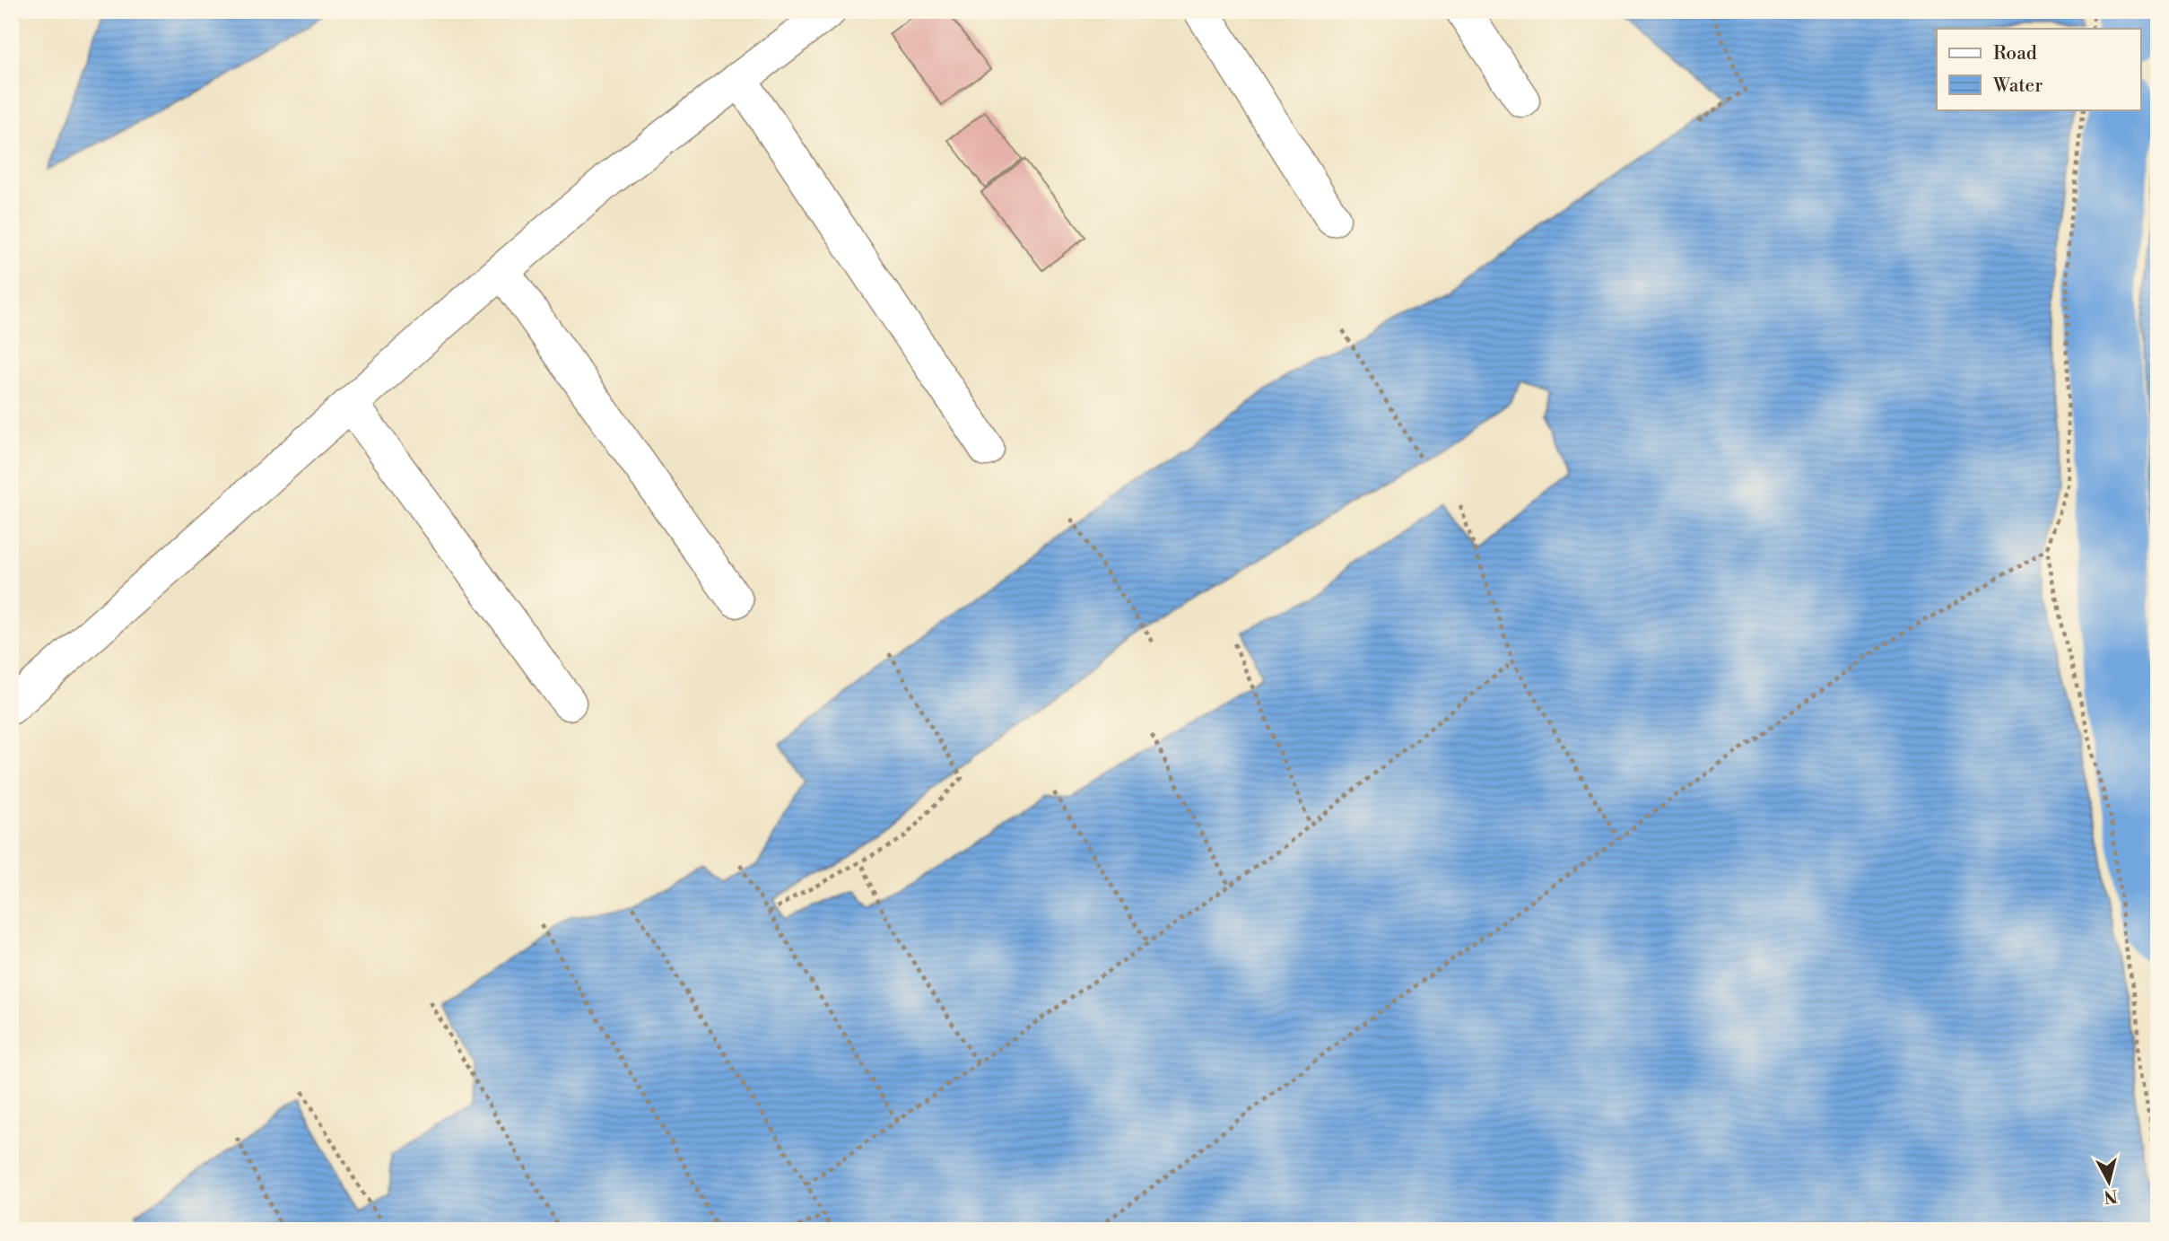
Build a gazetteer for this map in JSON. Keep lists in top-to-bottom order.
{
  "legend": ["Road", "Water"],
  "north": "bottom"
}
